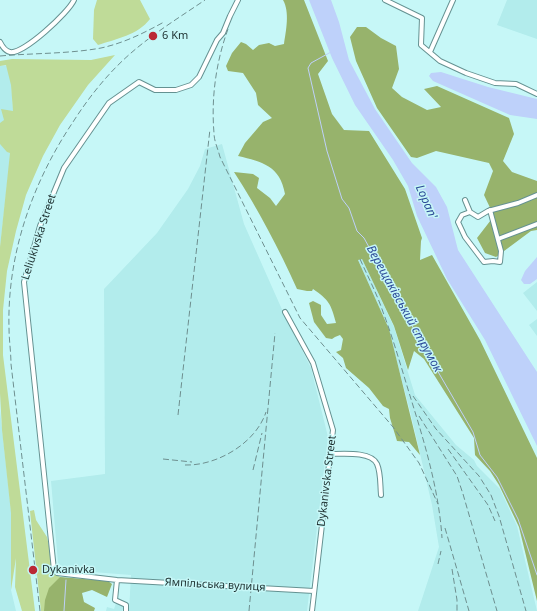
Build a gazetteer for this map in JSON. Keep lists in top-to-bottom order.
{
  "streets": {
    "street": ["Leliukivska Street", "Dykanivska Street", "Ямпільська вулиця"]
  },
  "crossings": [
    ["Leliukivska Street", "Ямпільська вулиця"],
    ["Dykanivska Street", "Ямпільська вулиця"]
  ],
  "water": ["Lopan'", "Верещаківський струмок"],
  "places": ["6 Km", "Dykanіvka"]
}
